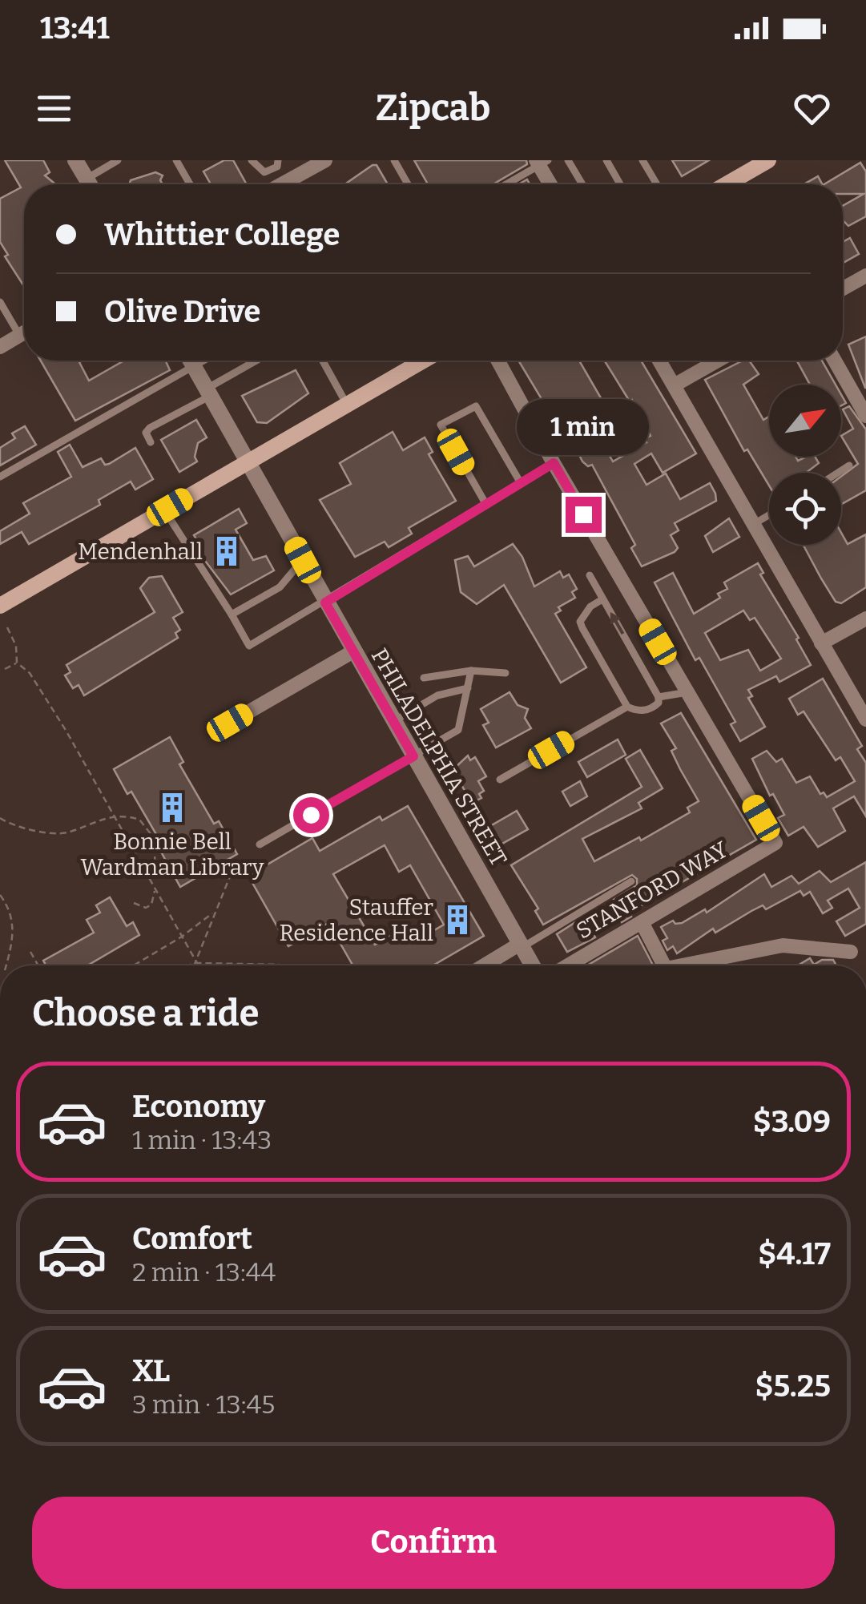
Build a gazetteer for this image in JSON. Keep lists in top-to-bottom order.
{
  "streets": {
    "street": ["PHILADELPHIA STREET", "STANFORD WAY"]
  },
  "places": {
    "building": ["Mendenhall", "Bonnie Bell Wardman Library", "Stauffer Residence Hall"]
  },
  "north": "top right",
  "page": {
    "status": "13:41",
    "header": "Zipcab",
    "banner": ["Whittier College", "Olive Drive"],
    "bubble": "1 min",
    "heading": "Choose a ride",
    "list": [
      {
        "name": "Economy",
        "note": "1 min · 13:43",
        "value": "$3.09"
      },
      {
        "name": "Comfort",
        "note": "2 min · 13:44",
        "value": "$4.17"
      },
      {
        "name": "XL",
        "note": "3 min · 13:45",
        "value": "$5.25"
      }
    ],
    "buttons": "Confirm"
  }
}
